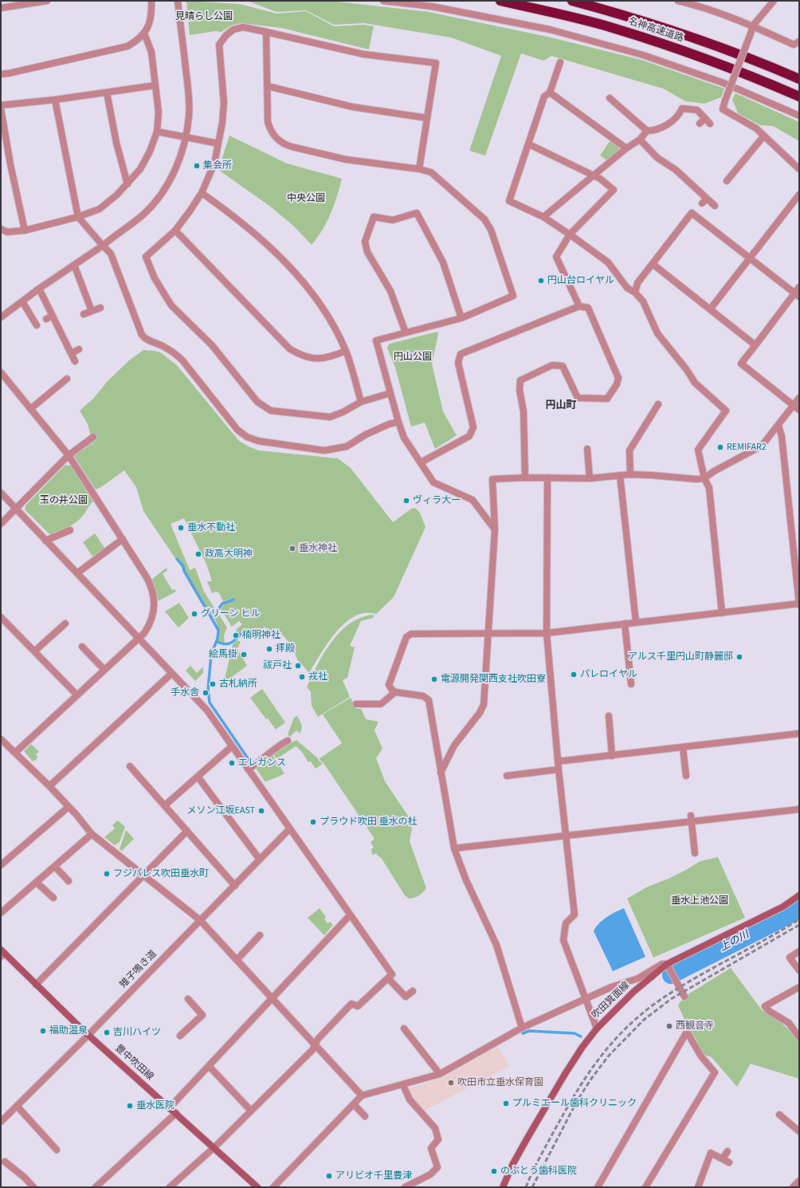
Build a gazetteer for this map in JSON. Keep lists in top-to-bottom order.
{
  "streets": {
    "highway": ["名神高速道路"],
    "main road": ["吹田箕面線", "豊中吹田線"],
    "street": ["雉子鳴き道"]
  },
  "crossings": [
    ["雉子鳴き道", "豊中吹田線"]
  ],
  "districts": ["円山町"],
  "water": ["上の川"],
  "parks": [
    "見晴らし公園",
    "中央公園",
    "円山公園",
    "玉の井公園",
    "垂水上池公園"
  ],
  "places": [
    "集会所",
    "円山台ロイヤル",
    "REMIFAR2",
    "ヴィラ大一",
    "垂水不動社",
    "垂水神社",
    "政高大明神",
    "グリーン ヒル",
    "楠明神社",
    "拝殿",
    "絵馬掛",
    "アルス千里円山町静麗邸",
    "祓戸社",
    "パレロイヤル",
    "戎社",
    "電源開発関西支社吹田寮",
    "古札納所",
    "手水舎",
    "エレガンス",
    "メソン江坂EAST",
    "プラウド吹田 垂水の杜",
    "フジパレス吹田垂水町",
    "西観音寺",
    "福助温泉",
    "吉川ハイツ",
    "吹田市立垂水保育園",
    "プルミエール歯科クリニック",
    "垂水医院",
    "のぶとう歯科医院",
    "アリビオ千里豊津"
  ]
}
